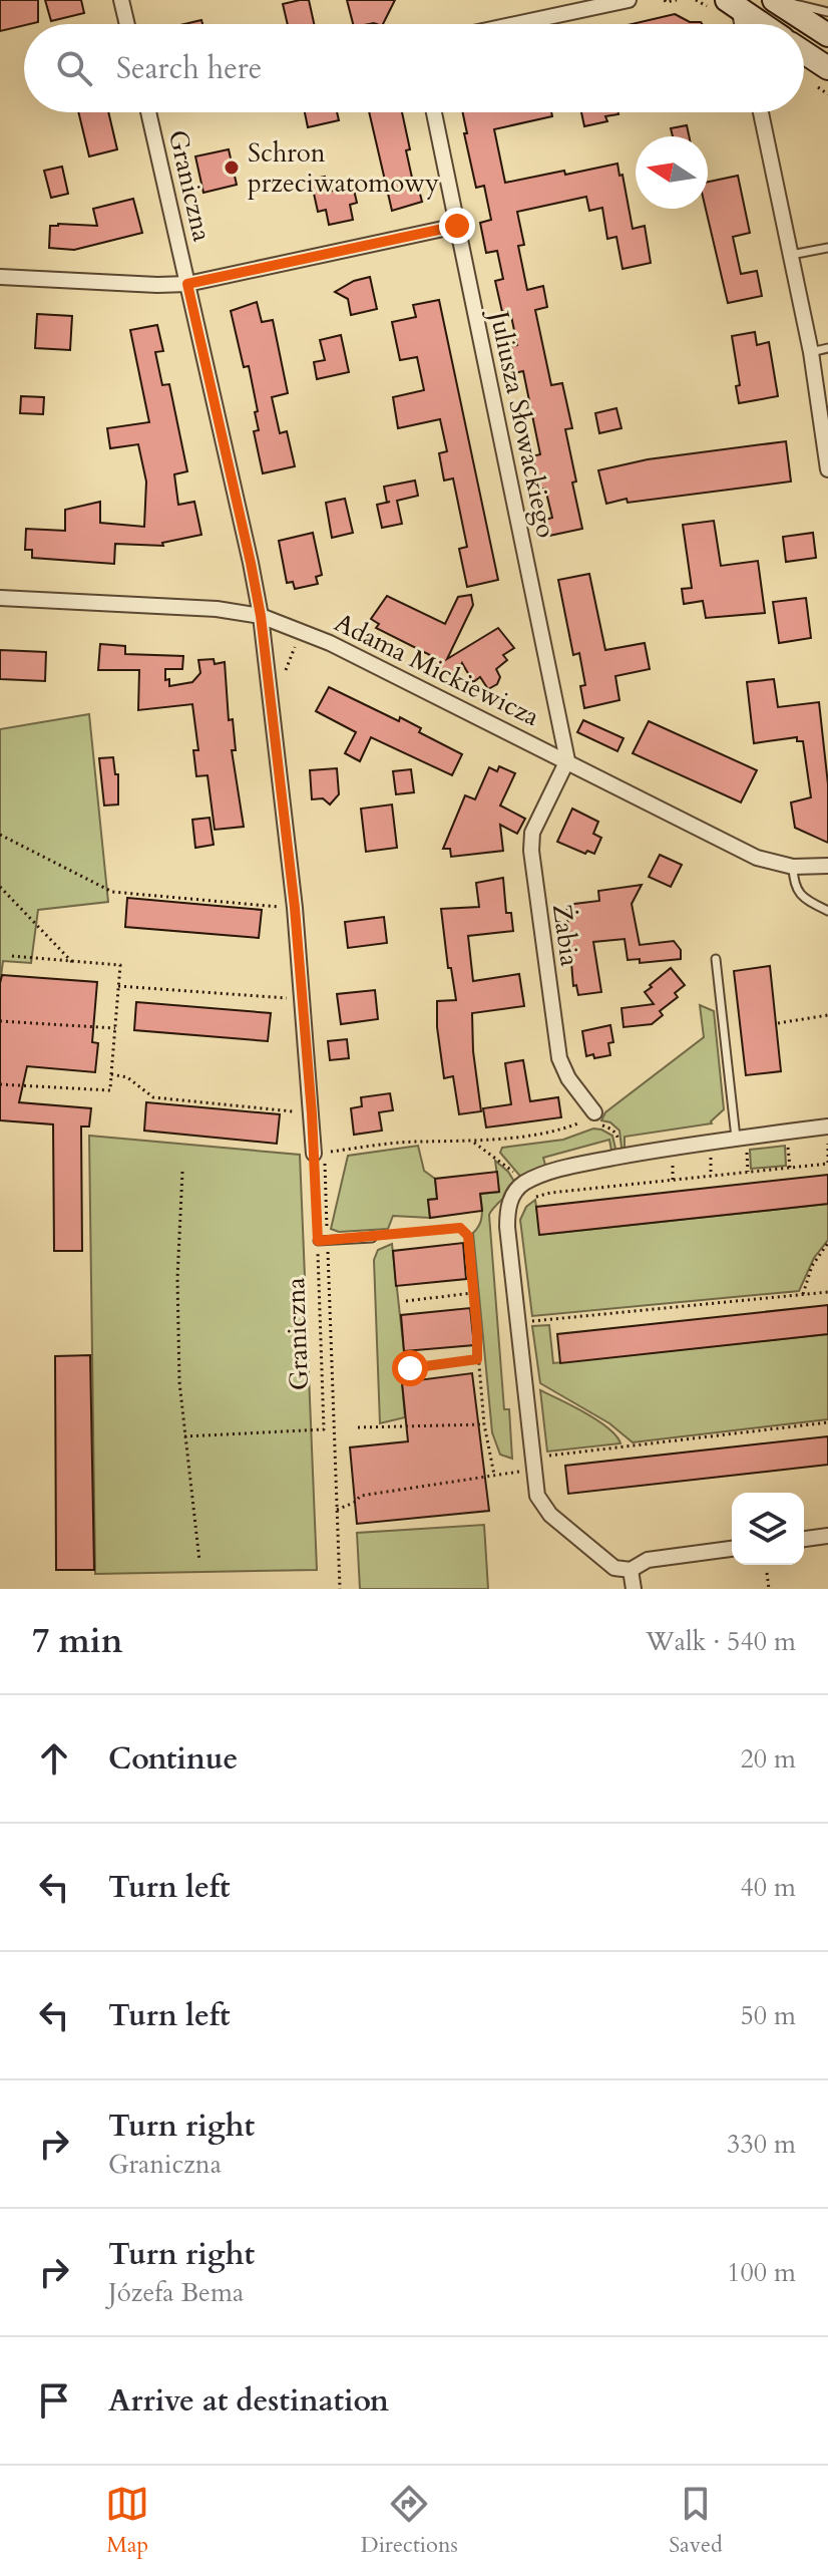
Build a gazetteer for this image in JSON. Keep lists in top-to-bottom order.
{
  "streets": {
    "street": [
      "Graniczna",
      "Juliusza Słowackiego",
      "Adama Mickiewicza",
      "Żabia"
    ]
  },
  "crossings": [
    ["Graniczna", "Adama Mickiewicza"],
    ["Juliusza Słowackiego", "Adama Mickiewicza"],
    ["Juliusza Słowackiego", "Żabia"],
    ["Adama Mickiewicza", "Żabia"]
  ],
  "places": ["Schron przeciwatomowy"],
  "north": "left",
  "page": {
    "search": "Search here",
    "heading": ["7 min", "Walk · 540 m"],
    "list": [
      ["Continue", "20 m"],
      ["Turn left", "40 m"],
      ["Turn left", "50 m"],
      ["Turn right", "Graniczna", "330 m"],
      ["Turn right", "Józefa Bema", "100 m"],
      "Arrive at destination"
    ],
    "nav": ["Map", "Directions", "Saved"]
  }
}
